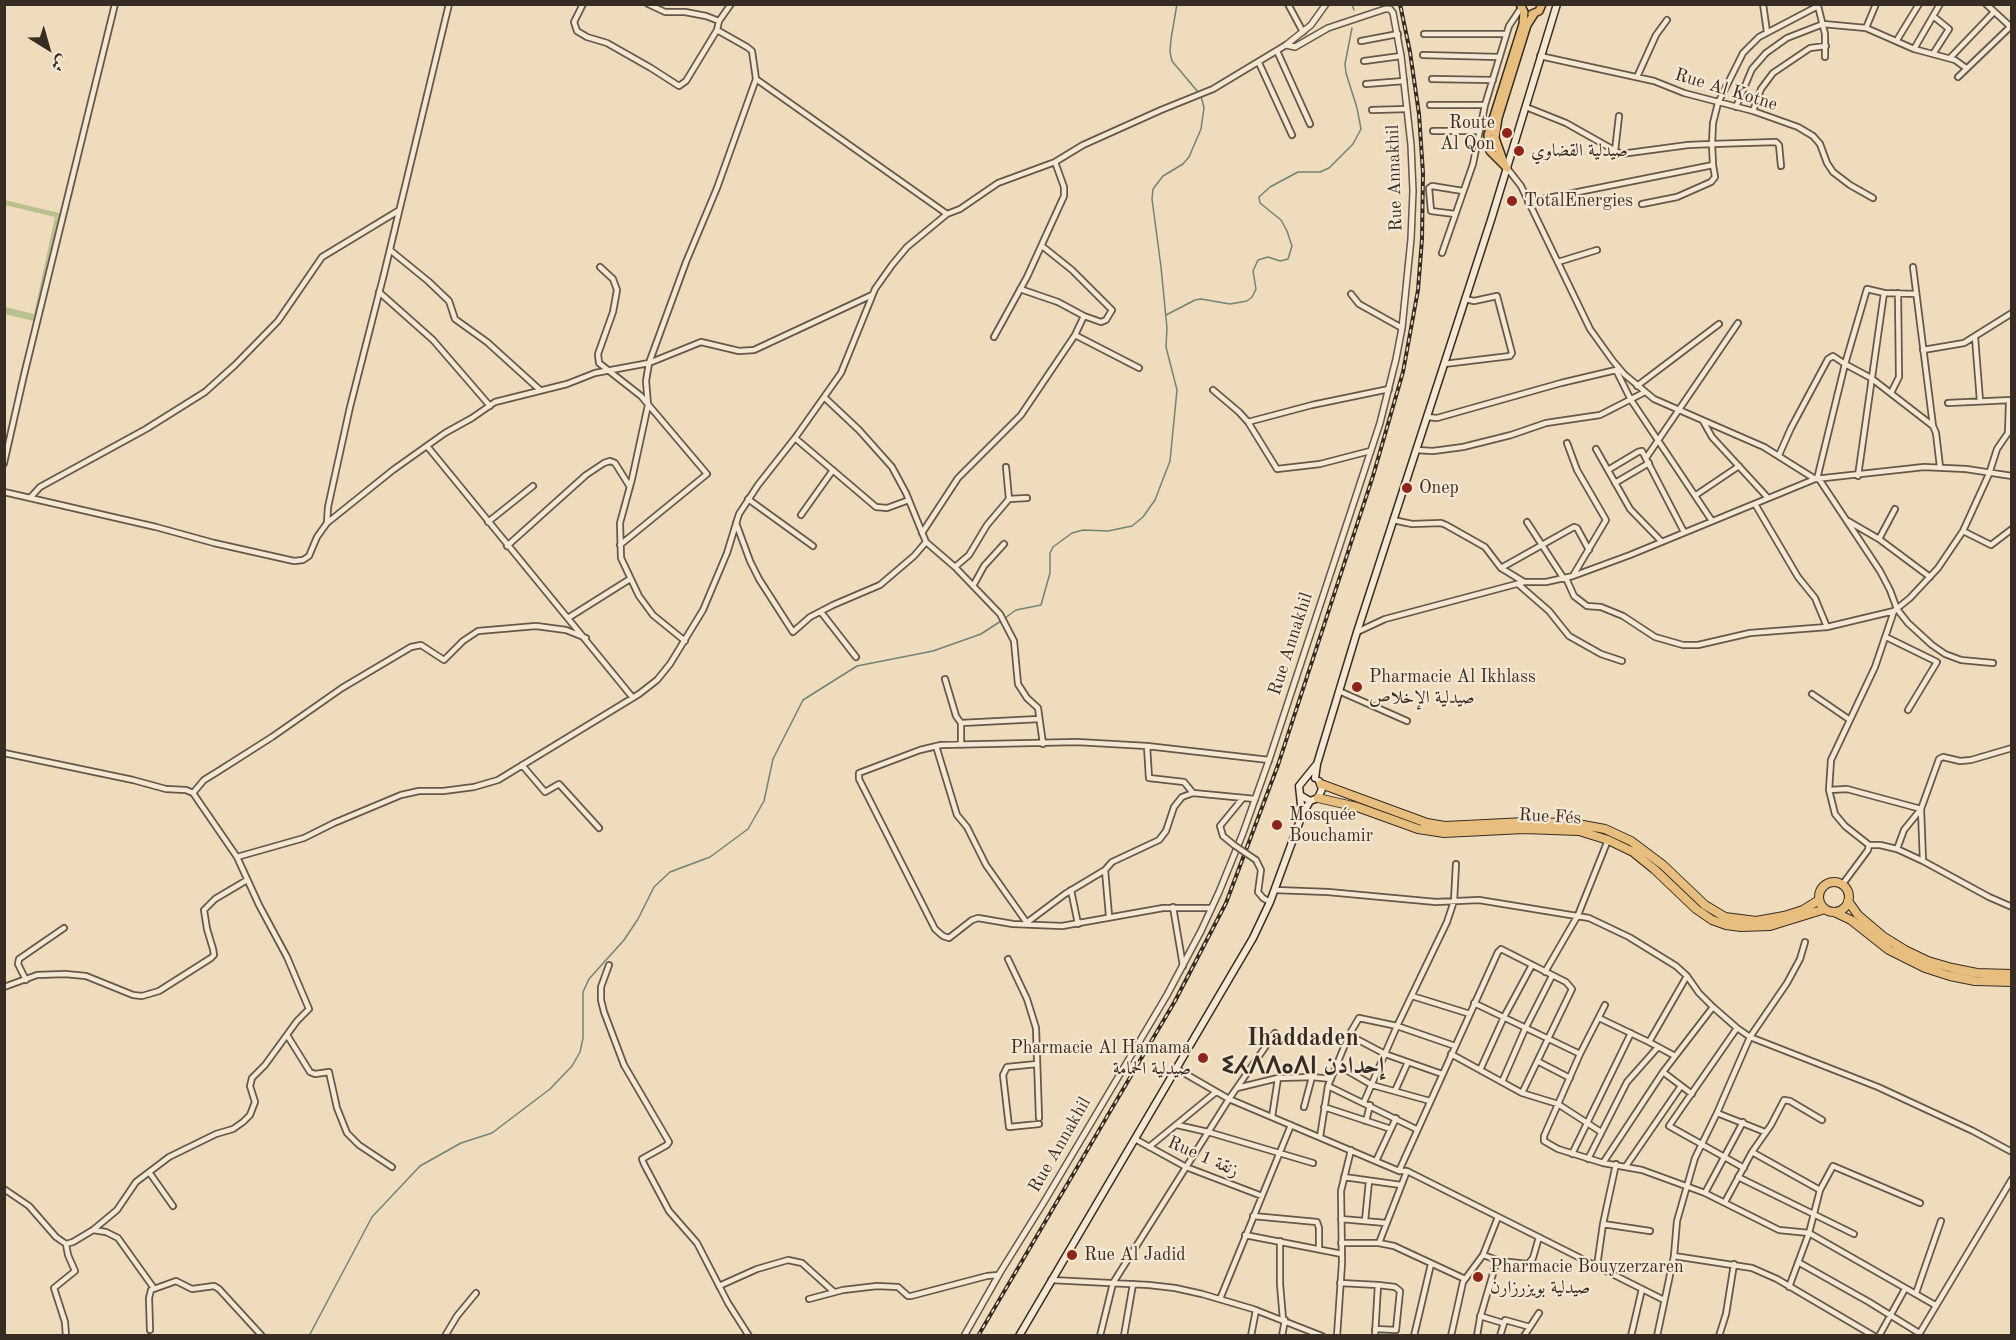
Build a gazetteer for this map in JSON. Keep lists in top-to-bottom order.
{
  "streets": {
    "highway": ["Rue Fés"],
    "street": ["Rue Al Kotne", "Rue Annakhil", "Rue 1 زنقة"]
  },
  "districts": ["Ihaddaden ⵉⵃⴷⴷⴰⴷⵏ إحدادن"],
  "places": [
    "Route Al Qon",
    "صيدلية القضاوي",
    "TotalEnergies",
    "Onep",
    "Pharmacie Al Ikhlass صيدلية الإخلاص",
    "Mosquée Bouchamir",
    "Pharmacie Al Hamama صيدلية الحمامة",
    "Rue Al Jadid",
    "Pharmacie Bouyzerzaren صيدلية بويزرزارن"
  ],
  "north": "bottom right"
}
